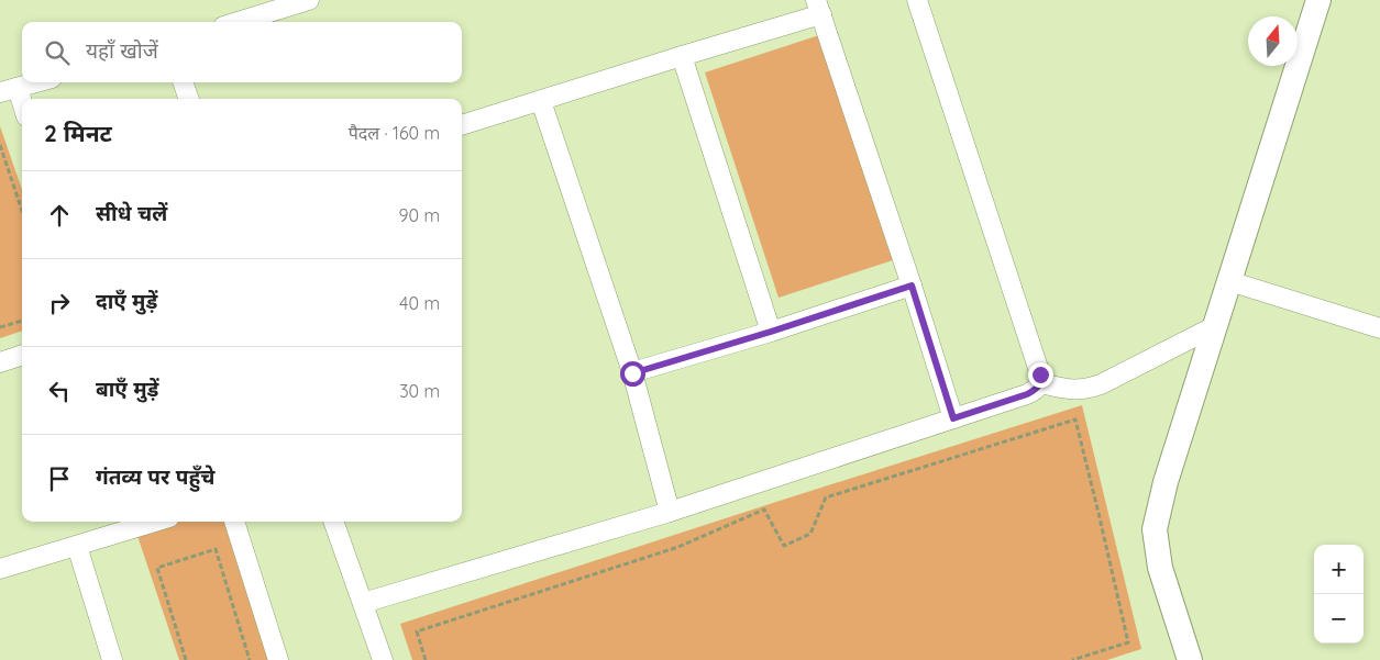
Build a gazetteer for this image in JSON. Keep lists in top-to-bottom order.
{
  "north": "top",
  "page": {
    "search": "यहाँ खोजें",
    "heading": ["2 मिनट", "पैदल · 160 m"],
    "list": [
      ["सीधे चलें", "90 m"],
      ["दाएँ मुड़ें", "40 m"],
      ["बाएँ मुड़ें", "30 m"],
      "गंतव्य पर पहुँचे"
    ],
    "map_buttons": ["+", "−"]
  }
}
